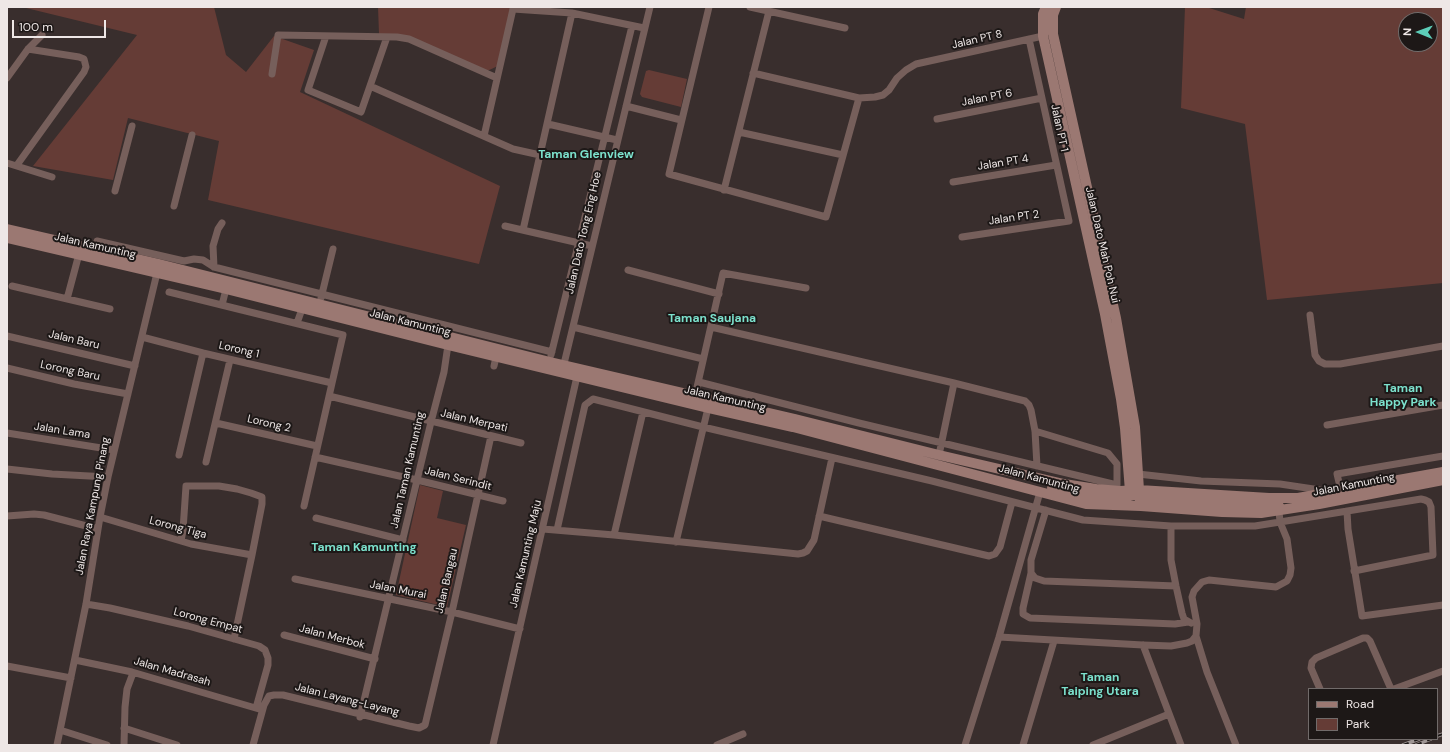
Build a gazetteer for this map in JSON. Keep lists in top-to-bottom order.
{
  "streets": {
    "main road": ["Jalan Dato Mah Poh Nui", "Jalan Kamunting"],
    "street": [
      "Jalan PT 8",
      "Jalan PT 6",
      "Jalan PT 1",
      "Jalan PT 4",
      "Jalan PT 2",
      "Jalan Dato Tong Eng Hoe",
      "Jalan Baru",
      "Lorong 1",
      "Lorong Baru",
      "Jalan Merpati",
      "Lorong 2",
      "Jalan Lama",
      "Jalan Taman Kamunting",
      "Jalan Serindit",
      "Jalan Raya Kampung Pinang",
      "Lorong Tiga",
      "Jalan Kamunting Maju",
      "Jalan Bangau",
      "Jalan Murai",
      "Lorong Empat",
      "Jalan Merbok",
      "Jalan Madrasah",
      "Jalan Layang-Layang"
    ]
  },
  "crossings": [
    ["Jalan PT 8", "Jalan PT 1"],
    ["Jalan PT 8", "Jalan Dato Mah Poh Nui"],
    ["Jalan PT 6", "Jalan PT 1"],
    ["Jalan PT 1", "Jalan PT 4"],
    ["Jalan PT 1", "Jalan PT 2"],
    ["Jalan Dato Tong Eng Hoe", "Jalan Kamunting"],
    ["Jalan Dato Mah Poh Nui", "Jalan Kamunting"],
    ["Jalan Kamunting", "Jalan Taman Kamunting"],
    ["Jalan Kamunting", "Jalan Raya Kampung Pinang"],
    ["Jalan Kamunting", "Jalan Kamunting Maju"],
    ["Jalan Baru", "Jalan Raya Kampung Pinang"],
    ["Lorong 1", "Jalan Raya Kampung Pinang"],
    ["Lorong Baru", "Jalan Raya Kampung Pinang"],
    ["Jalan Merpati", "Jalan Taman Kamunting"],
    ["Jalan Merpati", "Jalan Bangau"],
    ["Jalan Lama", "Jalan Raya Kampung Pinang"],
    ["Jalan Taman Kamunting", "Jalan Serindit"],
    ["Jalan Taman Kamunting", "Jalan Murai"],
    ["Jalan Taman Kamunting", "Jalan Merbok"],
    ["Jalan Taman Kamunting", "Jalan Layang-Layang"],
    ["Jalan Serindit", "Jalan Bangau"],
    ["Jalan Raya Kampung Pinang", "Lorong Tiga"],
    ["Jalan Raya Kampung Pinang", "Lorong Empat"],
    ["Jalan Raya Kampung Pinang", "Jalan Madrasah"],
    ["Jalan Kamunting Maju", "Jalan Murai"],
    ["Jalan Bangau", "Jalan Murai"],
    ["Jalan Bangau", "Jalan Layang-Layang"],
    ["Lorong Empat", "Jalan Madrasah"],
    ["Lorong Empat", "Jalan Layang-Layang"],
    ["Jalan Madrasah", "Jalan Layang-Layang"]
  ],
  "districts": [
    "Taman Glenview",
    "Taman Saujana",
    "Taman Happy Park",
    "Taman Kamunting",
    "Taman Taiping Utara"
  ],
  "legend": ["Road", "Park"],
  "scale_bar": "100 m",
  "north": "left"
}
